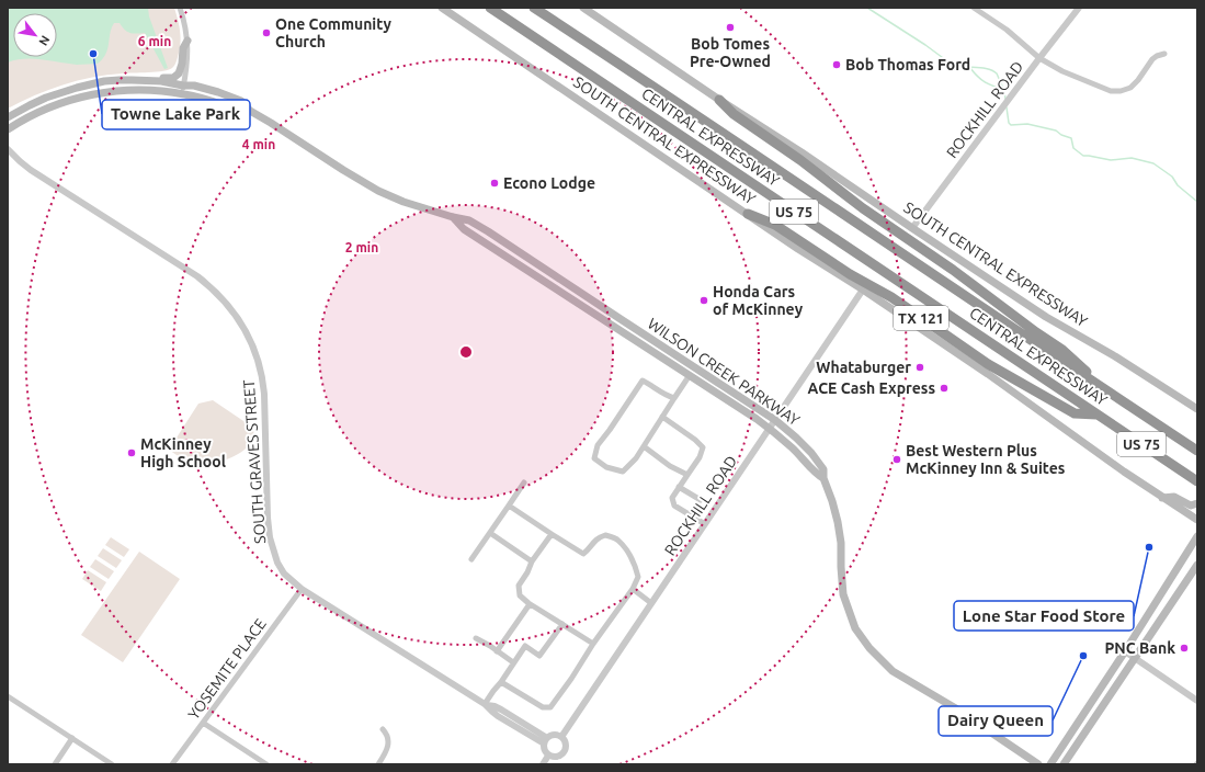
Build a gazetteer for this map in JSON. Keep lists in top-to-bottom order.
{
  "streets": {
    "highway": ["CENTRAL EXPRESSWAY", "US 75", "TX 121"],
    "main road": ["SOUTH CENTRAL EXPRESSWAY", "WILSON CREEK PARKWAY"],
    "street": ["ROCKHILL ROAD", "SOUTH GRAVES STREET", "YOSEMITE PLACE"]
  },
  "crossings": [
    ["ROCKHILL ROAD", "SOUTH CENTRAL EXPRESSWAY"],
    ["ROCKHILL ROAD", "WILSON CREEK PARKWAY"],
    ["ROCKHILL ROAD", "SOUTH GRAVES STREET"],
    ["CENTRAL EXPRESSWAY", "TX 121"],
    ["SOUTH CENTRAL EXPRESSWAY", "TX 121"],
    ["SOUTH GRAVES STREET", "YOSEMITE PLACE"]
  ],
  "places": [
    "Bob Tomes Pre-Owned",
    "One Community Church",
    "Towne Lake Park",
    "Bob Thomas Ford",
    "Econo Lodge",
    "Honda Cars of McKinney",
    "Whataburger",
    "ACE Cash Express",
    "McKinney High School",
    "Best Western Plus McKinney Inn & Suites",
    "Lone Star Food Store",
    "PNC Bank",
    "Dairy Queen"
  ],
  "north": "bottom right",
  "rings": ["6 min", "4 min", "2 min"]
}
